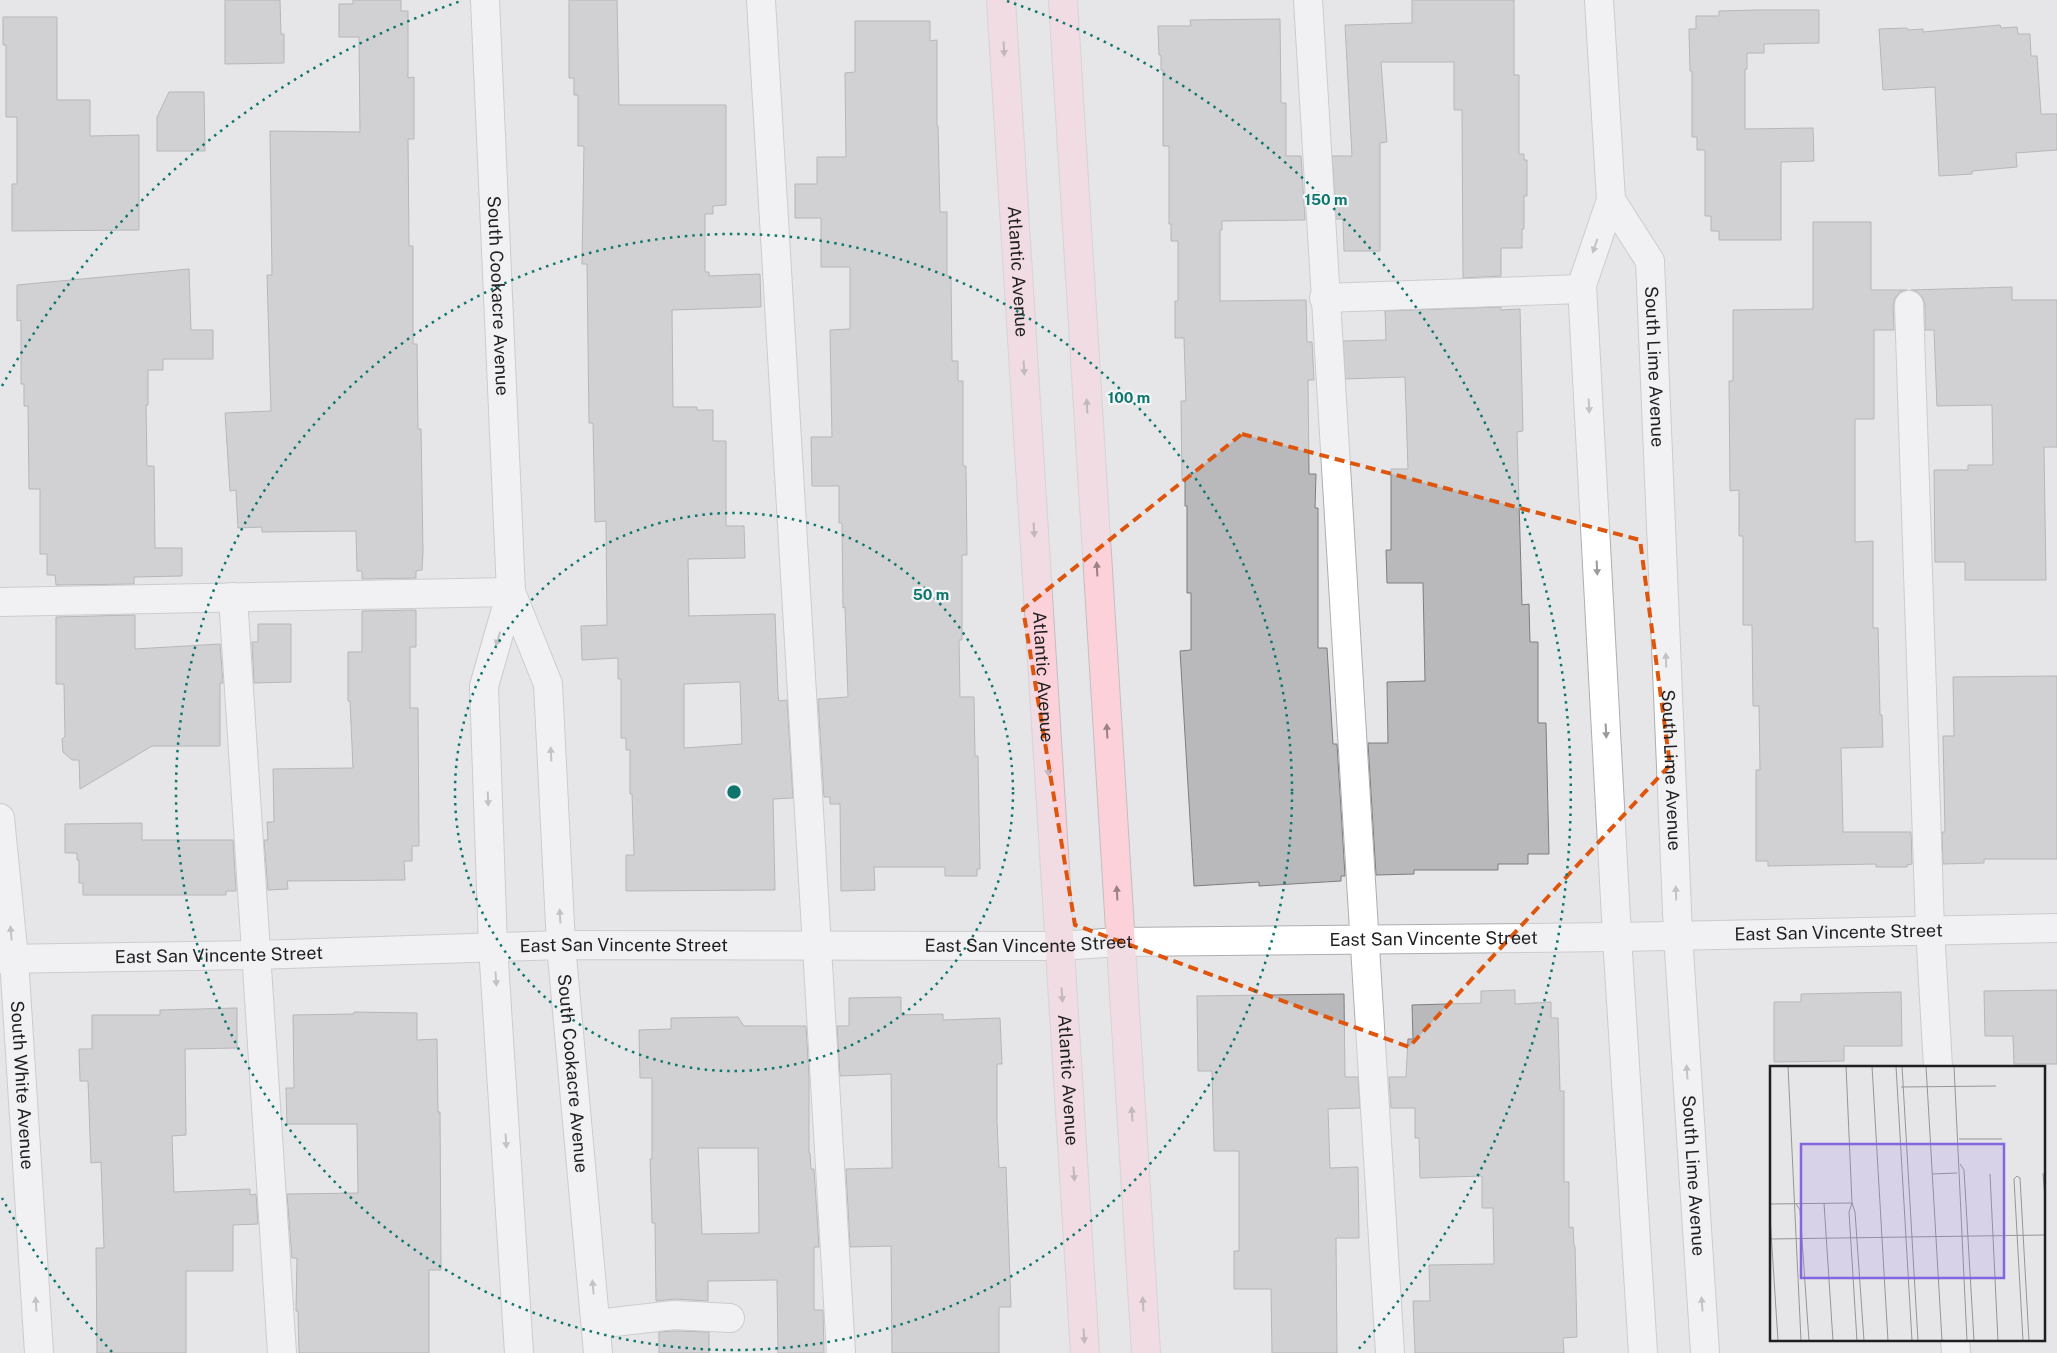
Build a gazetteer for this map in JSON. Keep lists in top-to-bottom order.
{
  "streets": {
    "main road": ["Atlantic Avenue"],
    "street": [
      "South Cookacre Avenue",
      "South Lime Avenue",
      "East San Vincente Street",
      "South White Avenue"
    ]
  },
  "crossings": [
    ["Atlantic Avenue", "East San Vincente Street"],
    ["South Cookacre Avenue", "East San Vincente Street"],
    ["South Lime Avenue", "East San Vincente Street"],
    ["East San Vincente Street", "South White Avenue"]
  ],
  "rings": ["150 m", "100 m", "50 m"]
}
